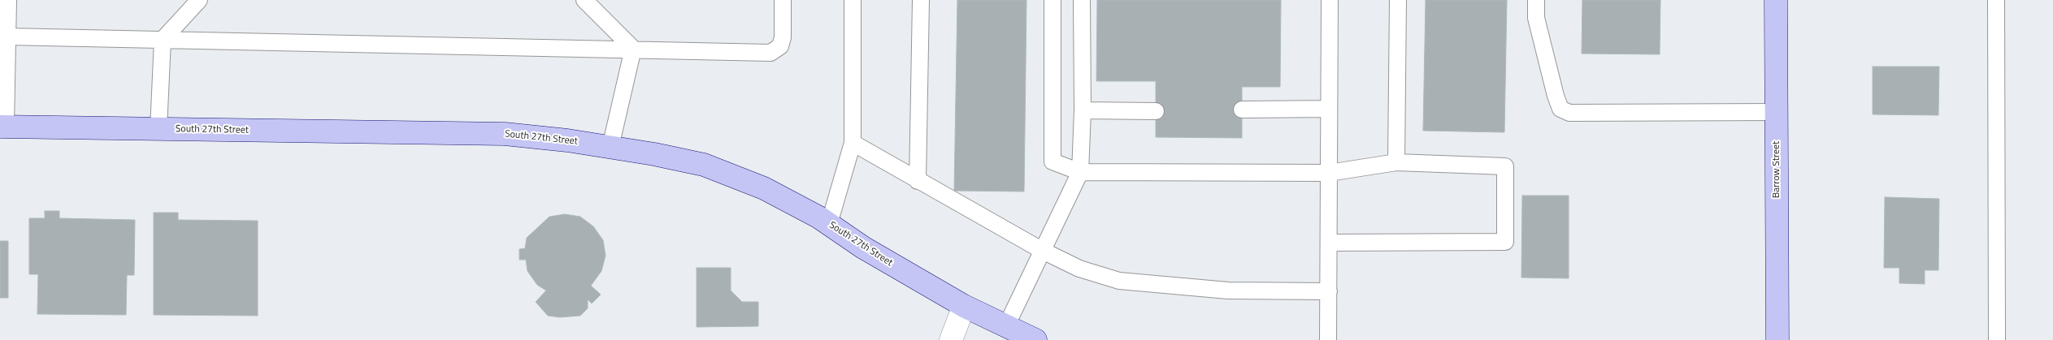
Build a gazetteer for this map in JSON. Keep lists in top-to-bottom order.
{
  "streets": {
    "main road": ["South 27th Street", "Barrow Street"]
  }
}
